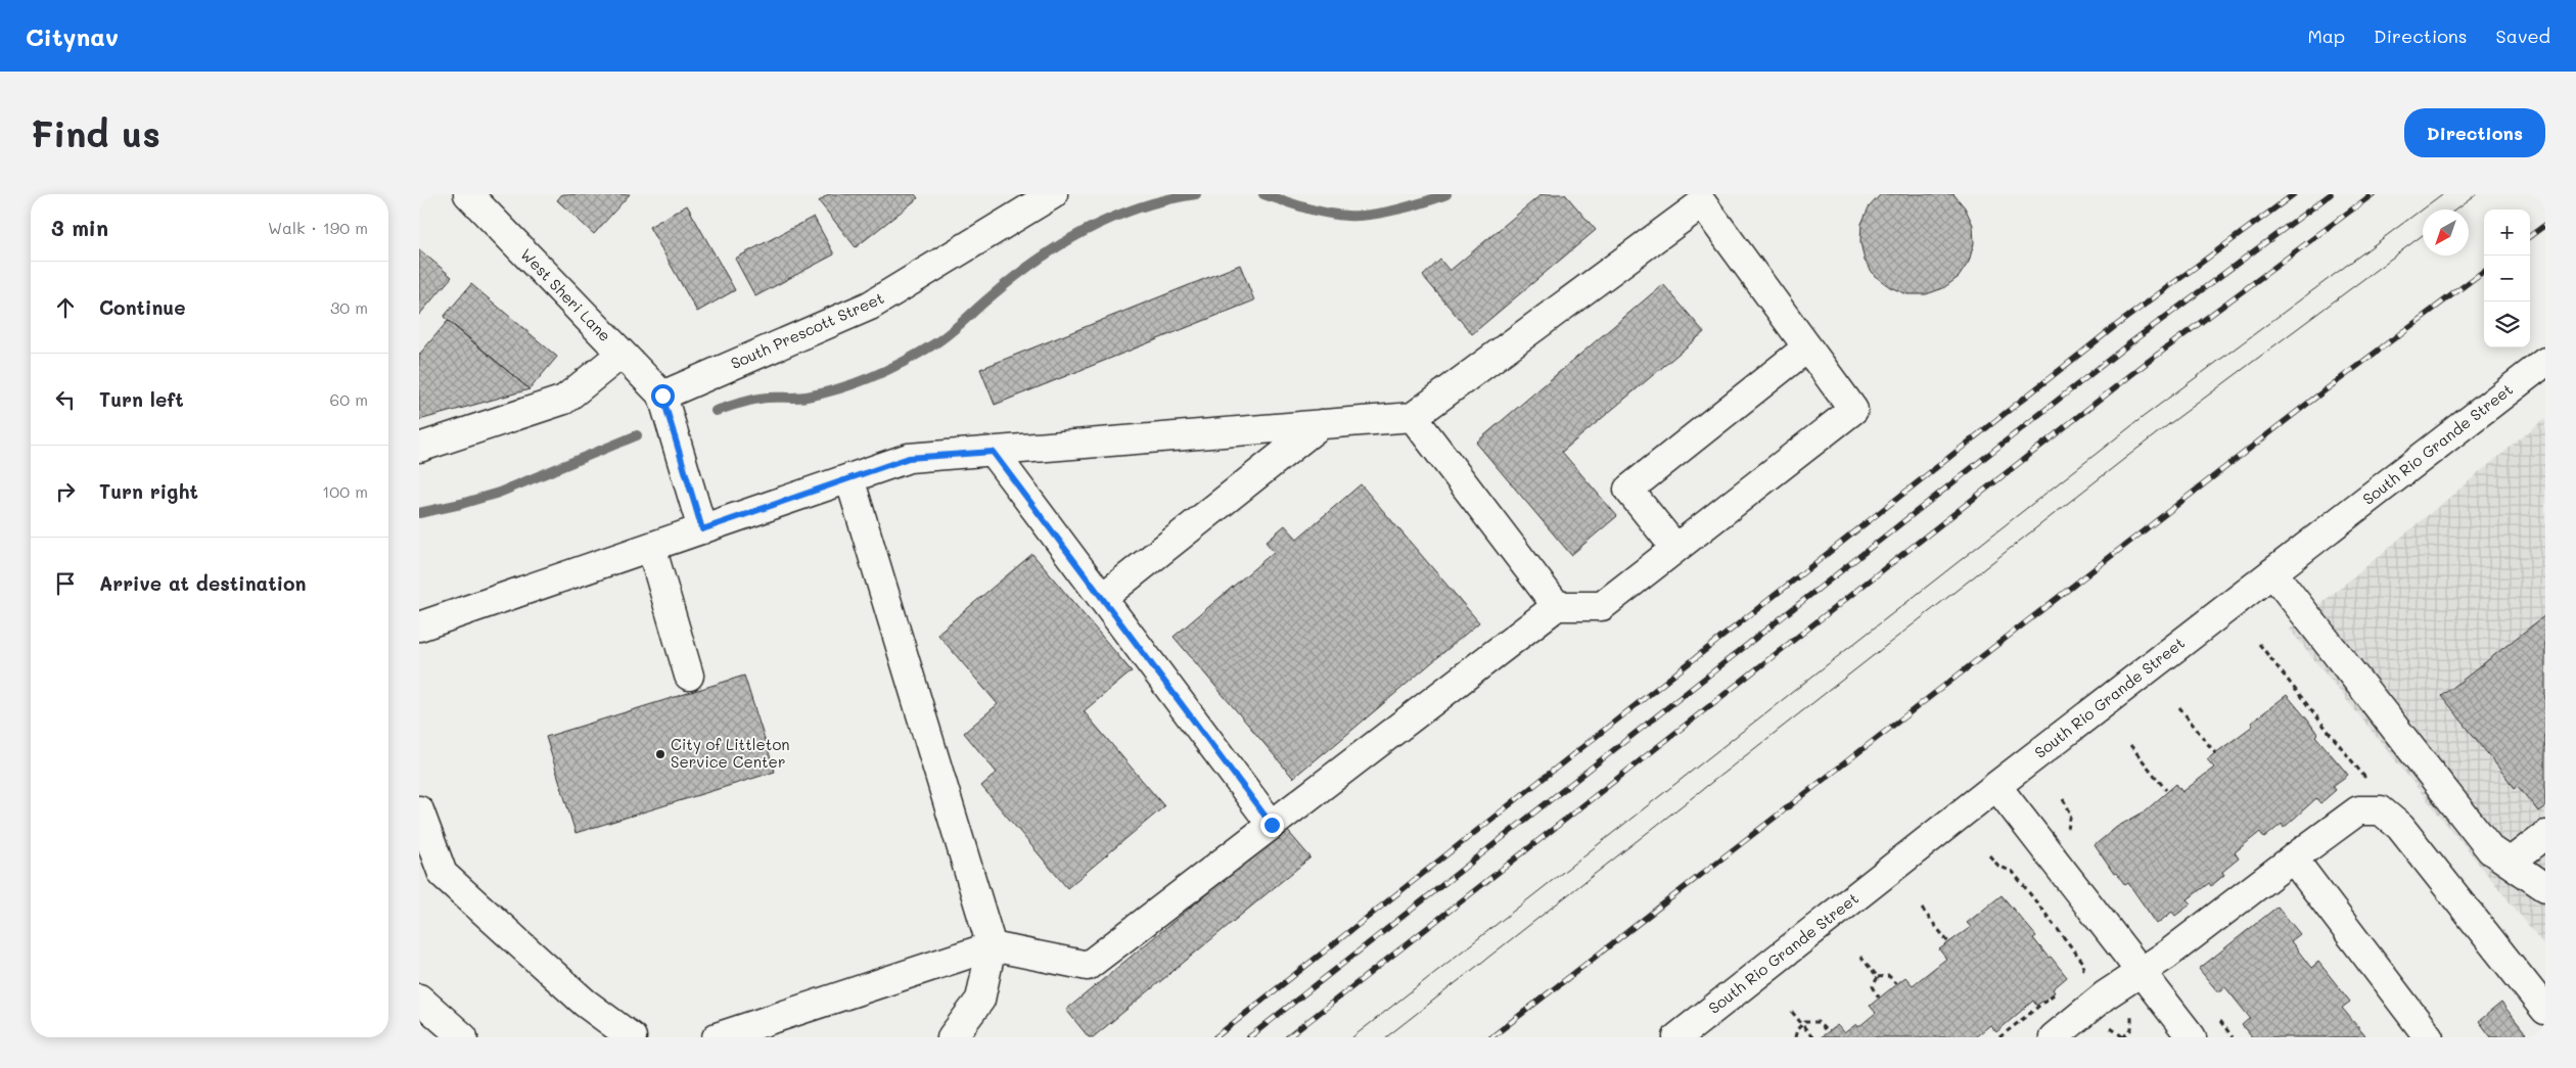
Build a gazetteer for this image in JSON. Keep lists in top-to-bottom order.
{
  "streets": {
    "street": ["West Sheri Lane", "South Prescott Street", "South Rio Grande Street"]
  },
  "crossings": [
    ["West Sheri Lane", "South Prescott Street"]
  ],
  "places": ["City of Littleton Service Center"],
  "north": "bottom left",
  "page": {
    "header": "Citynav",
    "nav": ["Map", "Directions", "Saved"],
    "buttons": "Directions",
    "title": "Find us",
    "heading": ["3 min", "Walk · 190 m"],
    "map_buttons": ["+", "−"],
    "list": [
      ["Continue", "30 m"],
      ["Turn left", "60 m"],
      ["Turn right", "100 m"],
      "Arrive at destination"
    ]
  }
}
